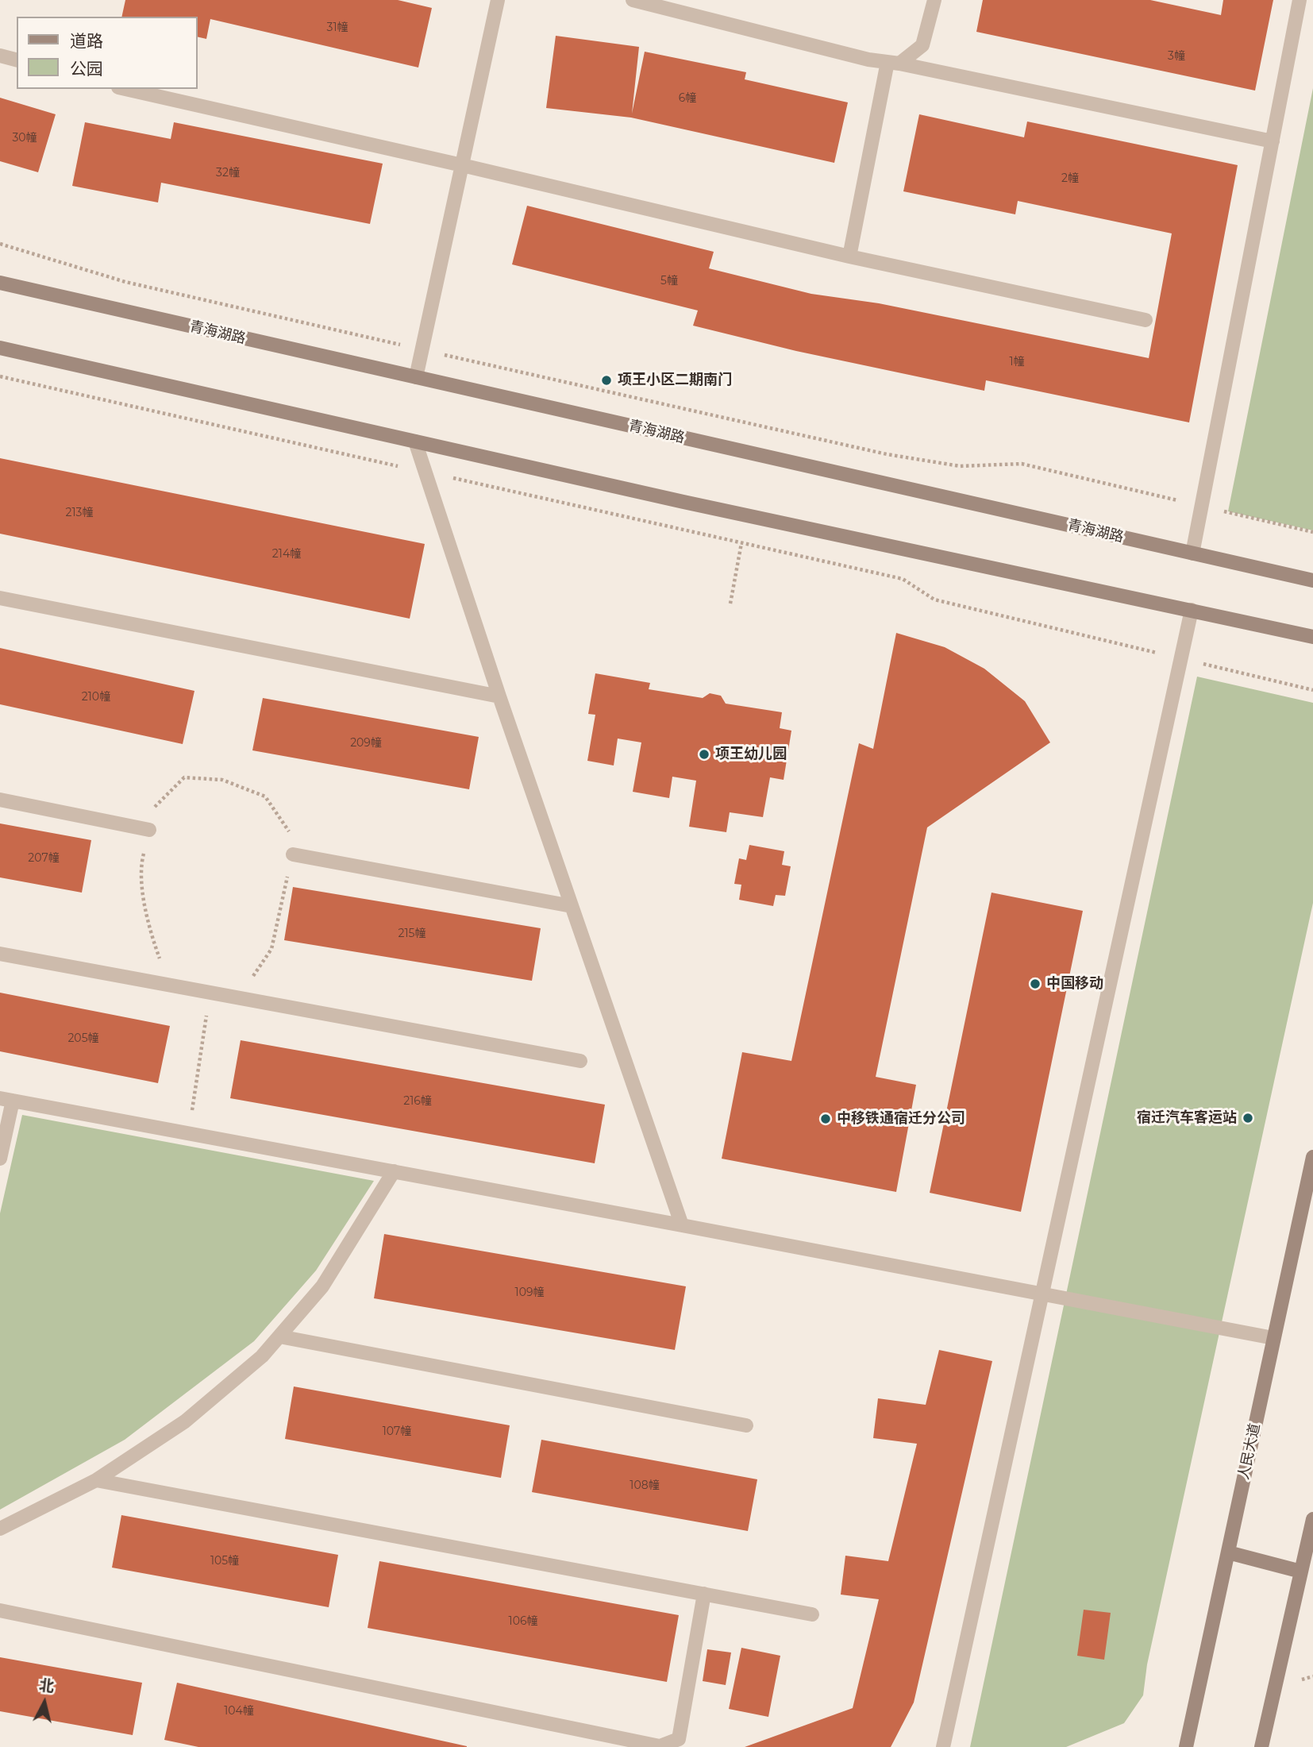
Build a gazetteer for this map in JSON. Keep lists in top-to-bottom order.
{
  "streets": {
    "main road": ["青海湖路", "人民大道"]
  },
  "places": [
    "项王小区二期南门",
    "项王幼儿园",
    "中国移动",
    "宿迁汽车客运站",
    "中移铁通宿迁分公司"
  ],
  "house_numbers": [
    "31幢",
    "3幢",
    "6幢",
    "30幢",
    "32幢",
    "2幢",
    "5幢",
    "1幢",
    "213幢",
    "214幢",
    "210幢",
    "209幢",
    "207幢",
    "215幢",
    "205幢",
    "216幢",
    "109幢",
    "107幢",
    "108幢",
    "105幢",
    "106幢",
    "104幢"
  ],
  "legend": ["道路", "公园"],
  "north": "top"
}
